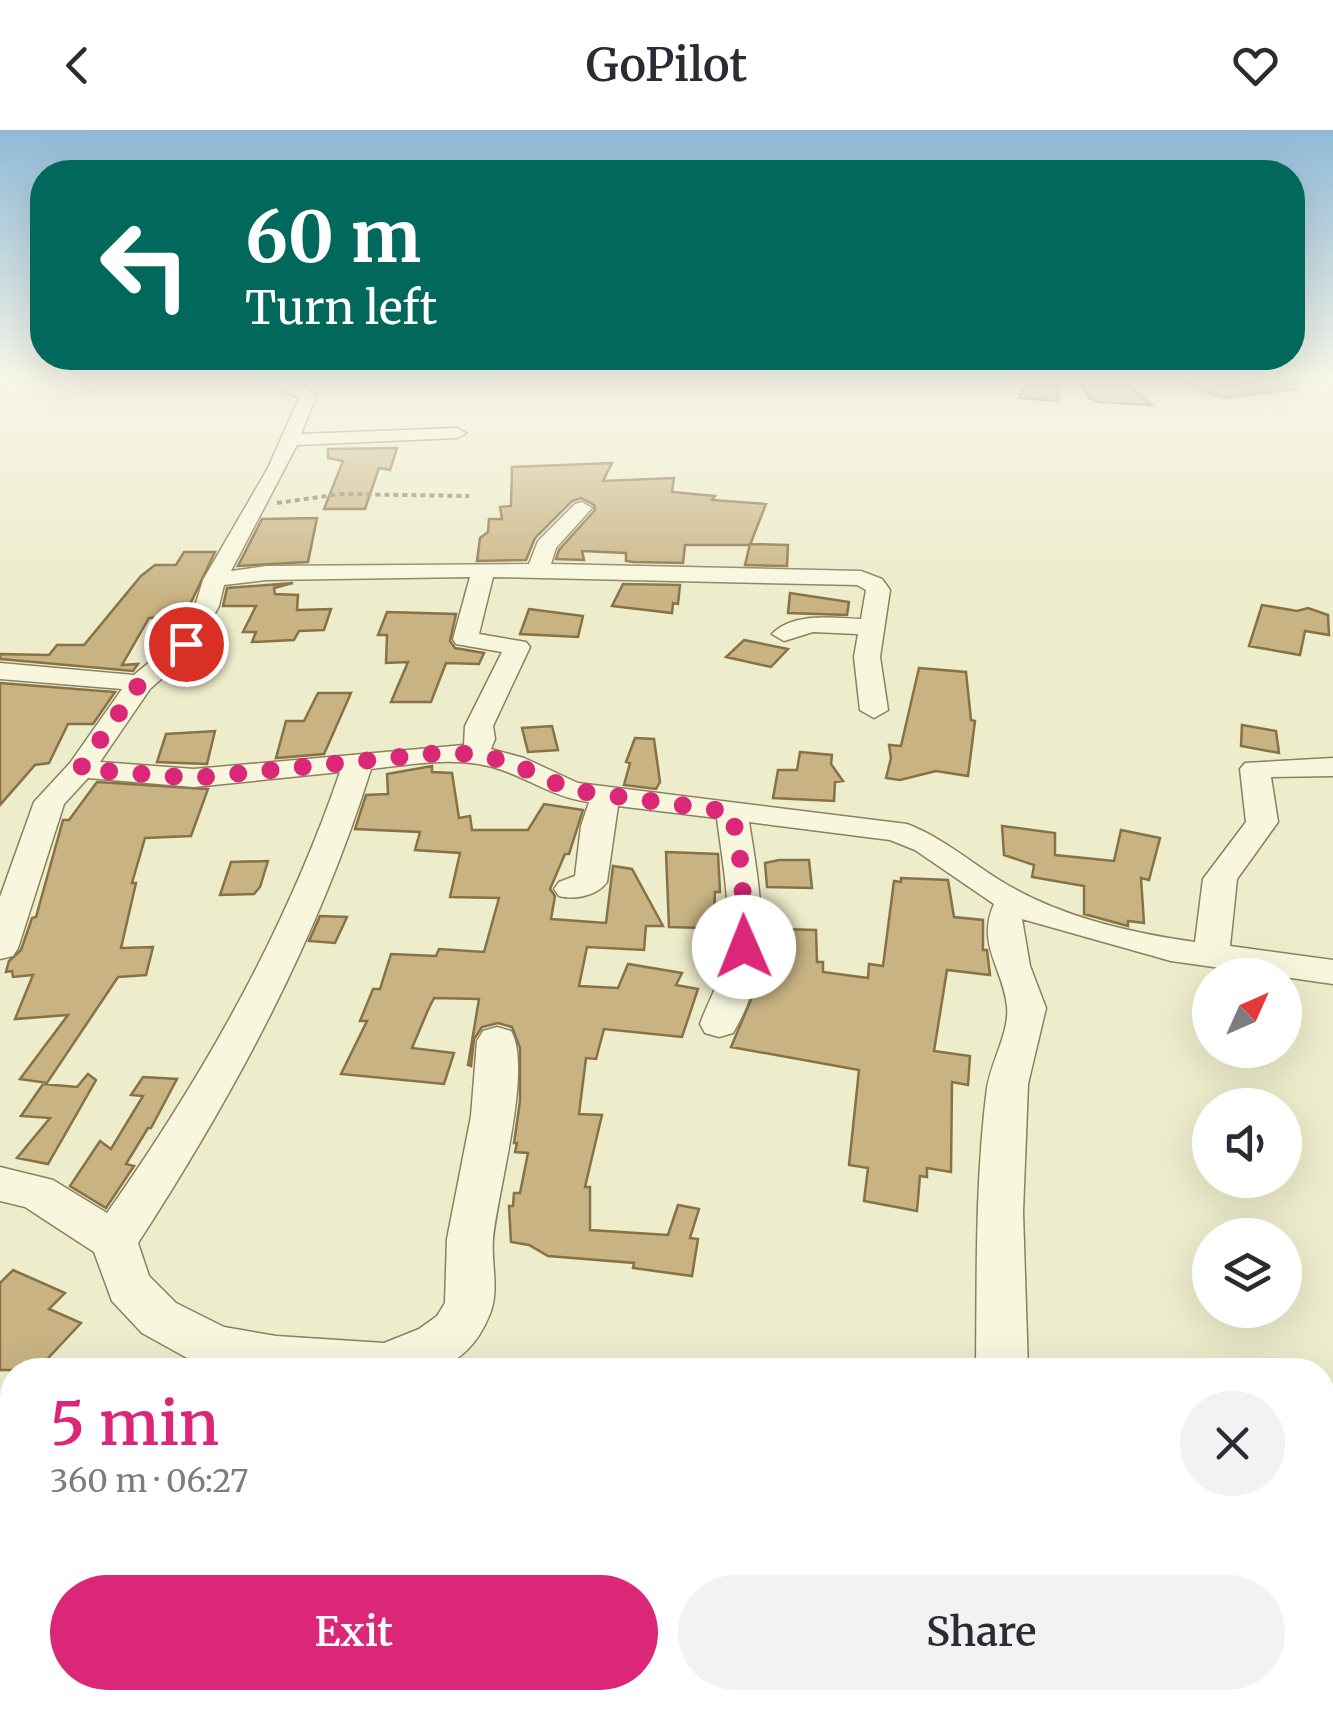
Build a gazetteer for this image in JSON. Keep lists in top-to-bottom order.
{
  "north": "top right",
  "page": {
    "header": "GoPilot",
    "turn": ["60 m", "Turn left"],
    "heading": ["5 min", "360 m · 06:27"],
    "buttons": ["Exit", "Share"]
  }
}
